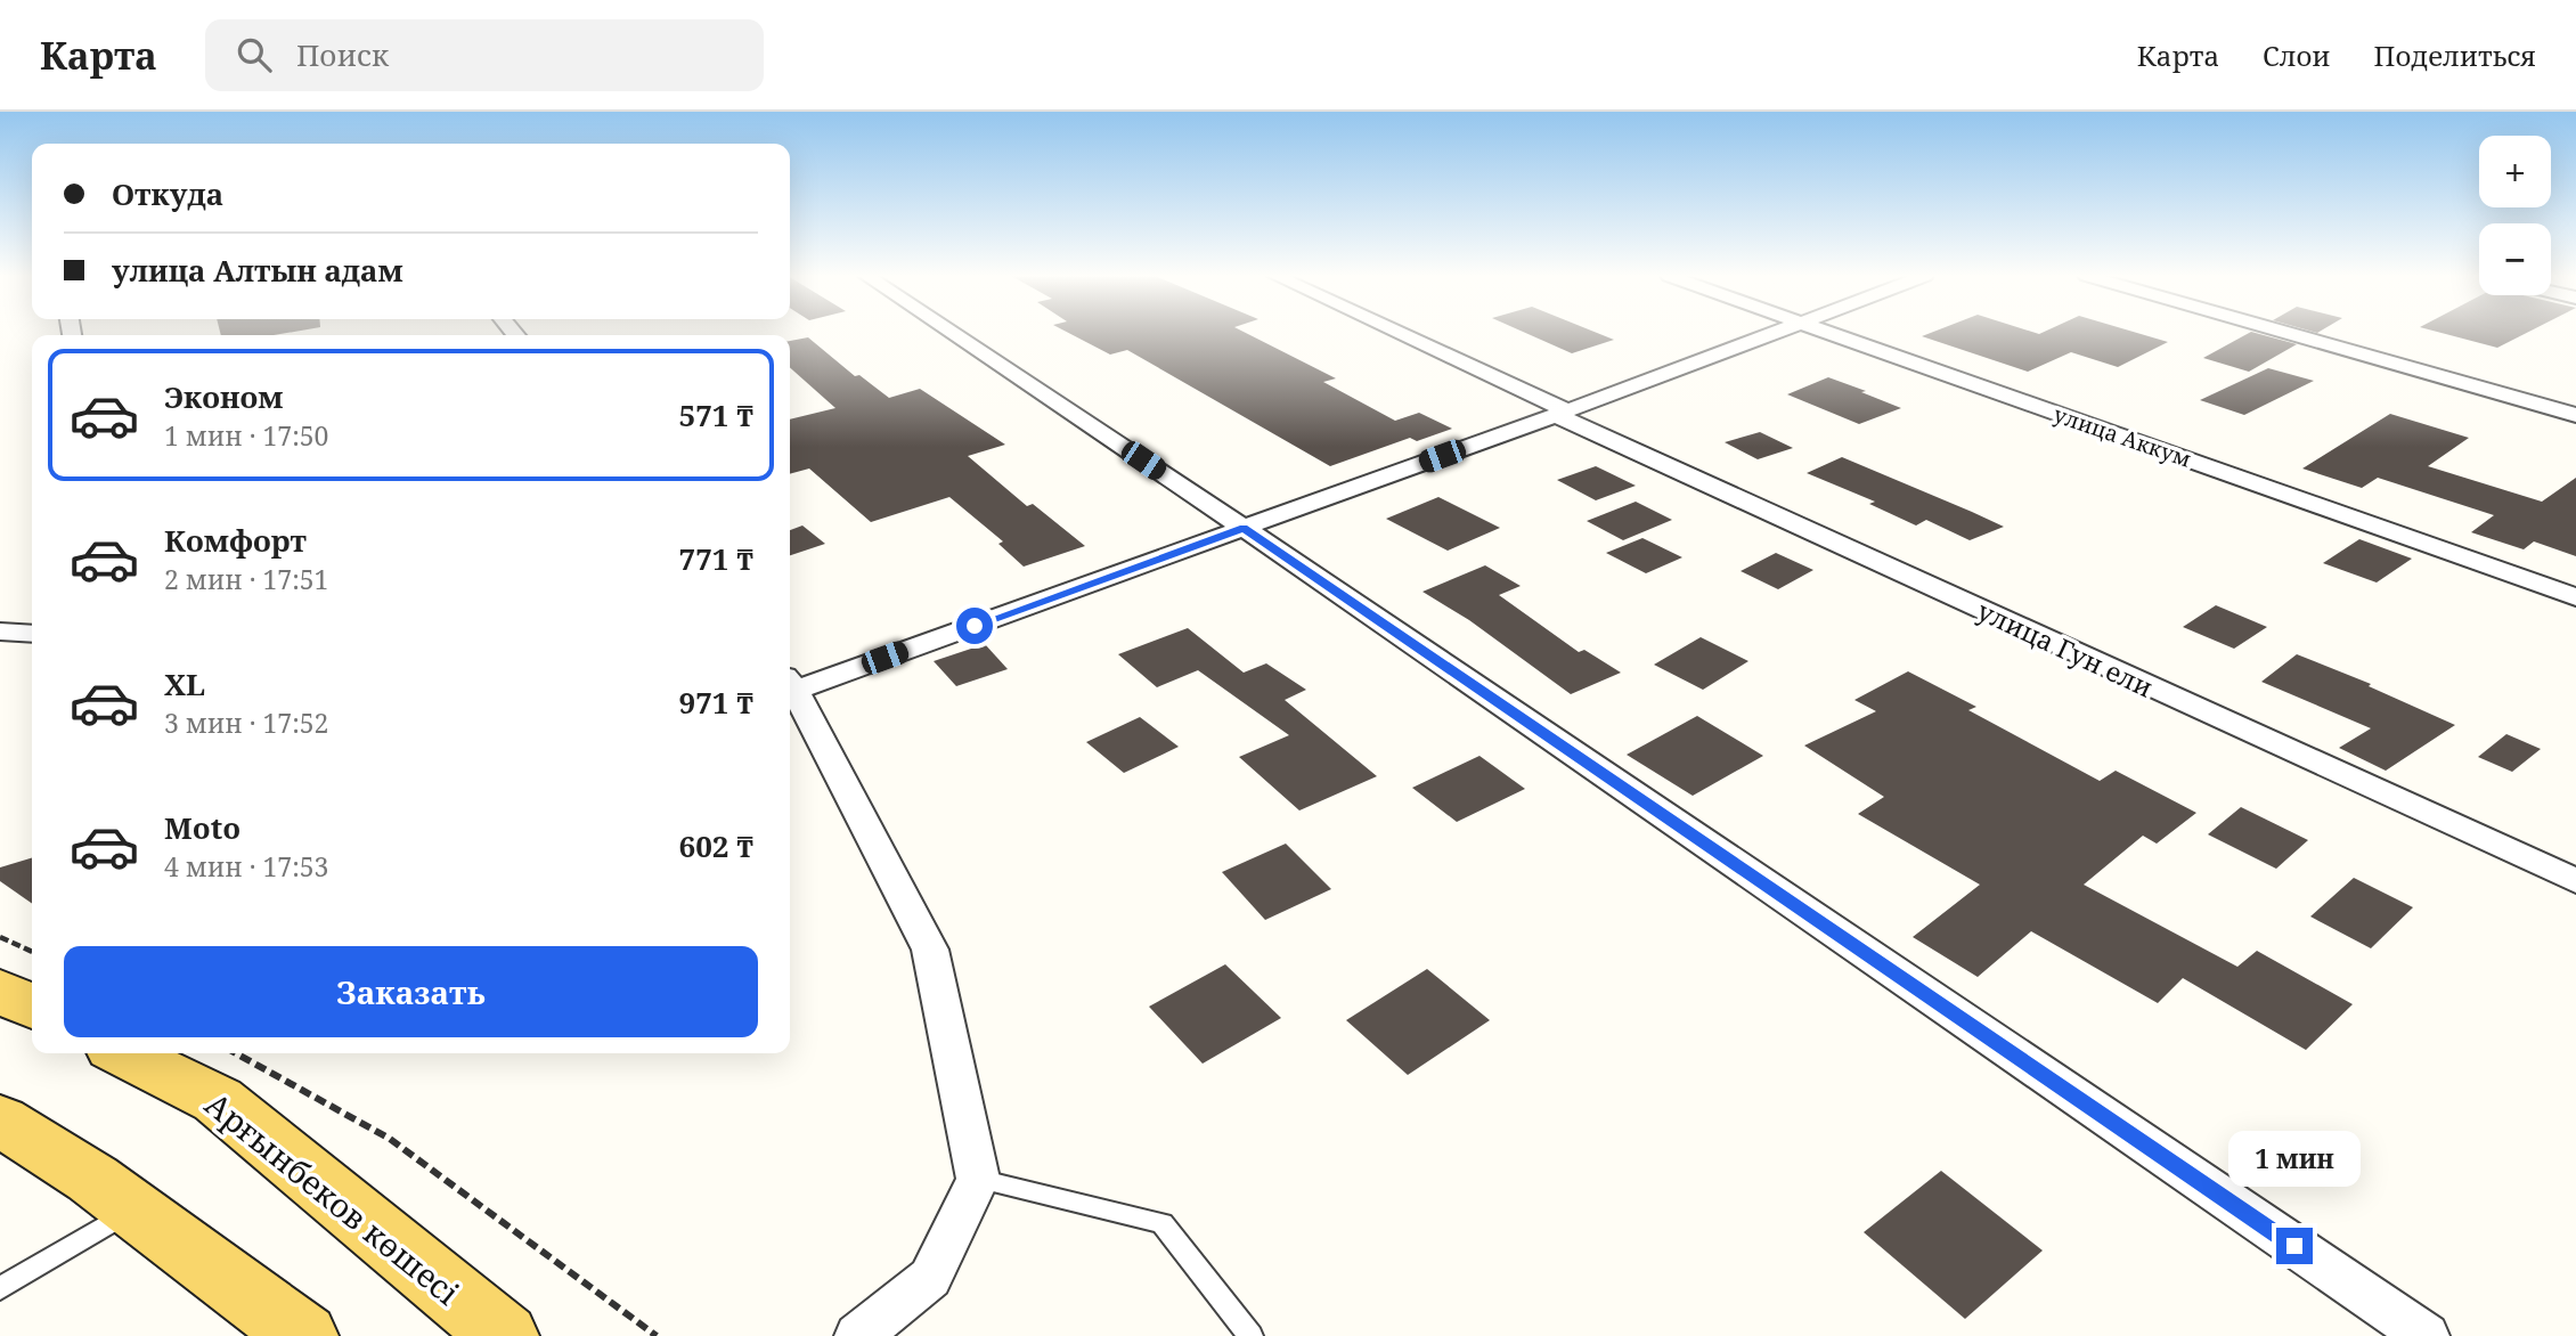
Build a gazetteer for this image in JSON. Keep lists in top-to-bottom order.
{
  "streets": {
    "main road": ["Арғынбеков көшесі"],
    "street": ["улица Аккум", "улица Гун ели"]
  },
  "page": {
    "header": "Карта",
    "search": "Поиск",
    "nav": ["Карта", "Слои", "Поделиться"],
    "map_buttons": ["+", "−"],
    "banner": ["Откуда", "улица Алтын адам"],
    "list": [
      {
        "name": "Эконом",
        "note": "1 мин · 17:50",
        "value": "571 ₸"
      },
      {
        "name": "Комфорт",
        "note": "2 мин · 17:51",
        "value": "771 ₸"
      },
      {
        "name": "XL",
        "note": "3 мин · 17:52",
        "value": "971 ₸"
      },
      {
        "name": "Moto",
        "note": "4 мин · 17:53",
        "value": "602 ₸"
      }
    ],
    "buttons": "Заказать",
    "bubble": "1 мин"
  }
}
